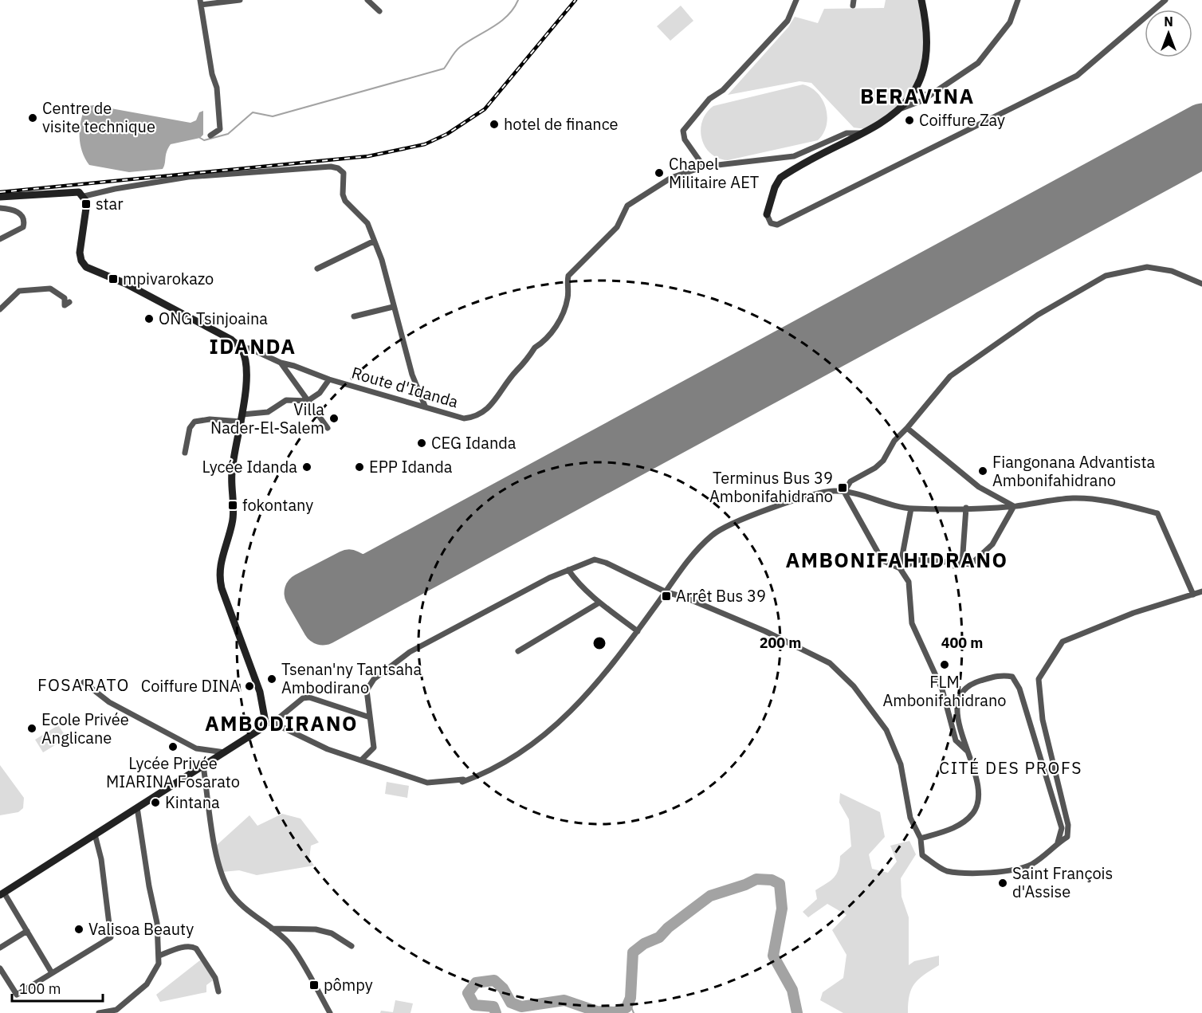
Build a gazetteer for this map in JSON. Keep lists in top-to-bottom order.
{
  "streets": {
    "street": ["Route d'Idanda"]
  },
  "districts": [
    "BERAVINA",
    "IDANDA",
    "AMBONIFAHIDRANO",
    "FOSARATO",
    "AMBODIRANO",
    "CITÉ DES PROFS"
  ],
  "places": {
    "other": [
      "Centre de visite technique",
      "Coiffure Zay",
      "hotel de finance",
      "Chapel Militaire AET",
      "ONG Tsinjoaina",
      "Villa Nader-El-Salem",
      "CEG Idanda",
      "Lycée Idanda",
      "EPP Idanda",
      "Fiangonana Advantista Ambonifahidrano",
      "FLM Ambonifahidrano",
      "Tsenan'ny Tantsaha Ambodirano",
      "Coiffure DINA",
      "Ecole Privée Anglicane",
      "Lycée Privée MIARINA Fosarato",
      "Kintana",
      "Saint François d'Assise",
      "Valisoa Beauty"
    ],
    "transit": [
      "star",
      "mpivarokazo",
      "Terminus Bus 39 Ambonifahidrano",
      "fokontany",
      "Arrêt Bus 39",
      "pômpy"
    ]
  },
  "scale_bar": "100 m",
  "north": "top",
  "rings": ["200 m", "400 m"]
}
